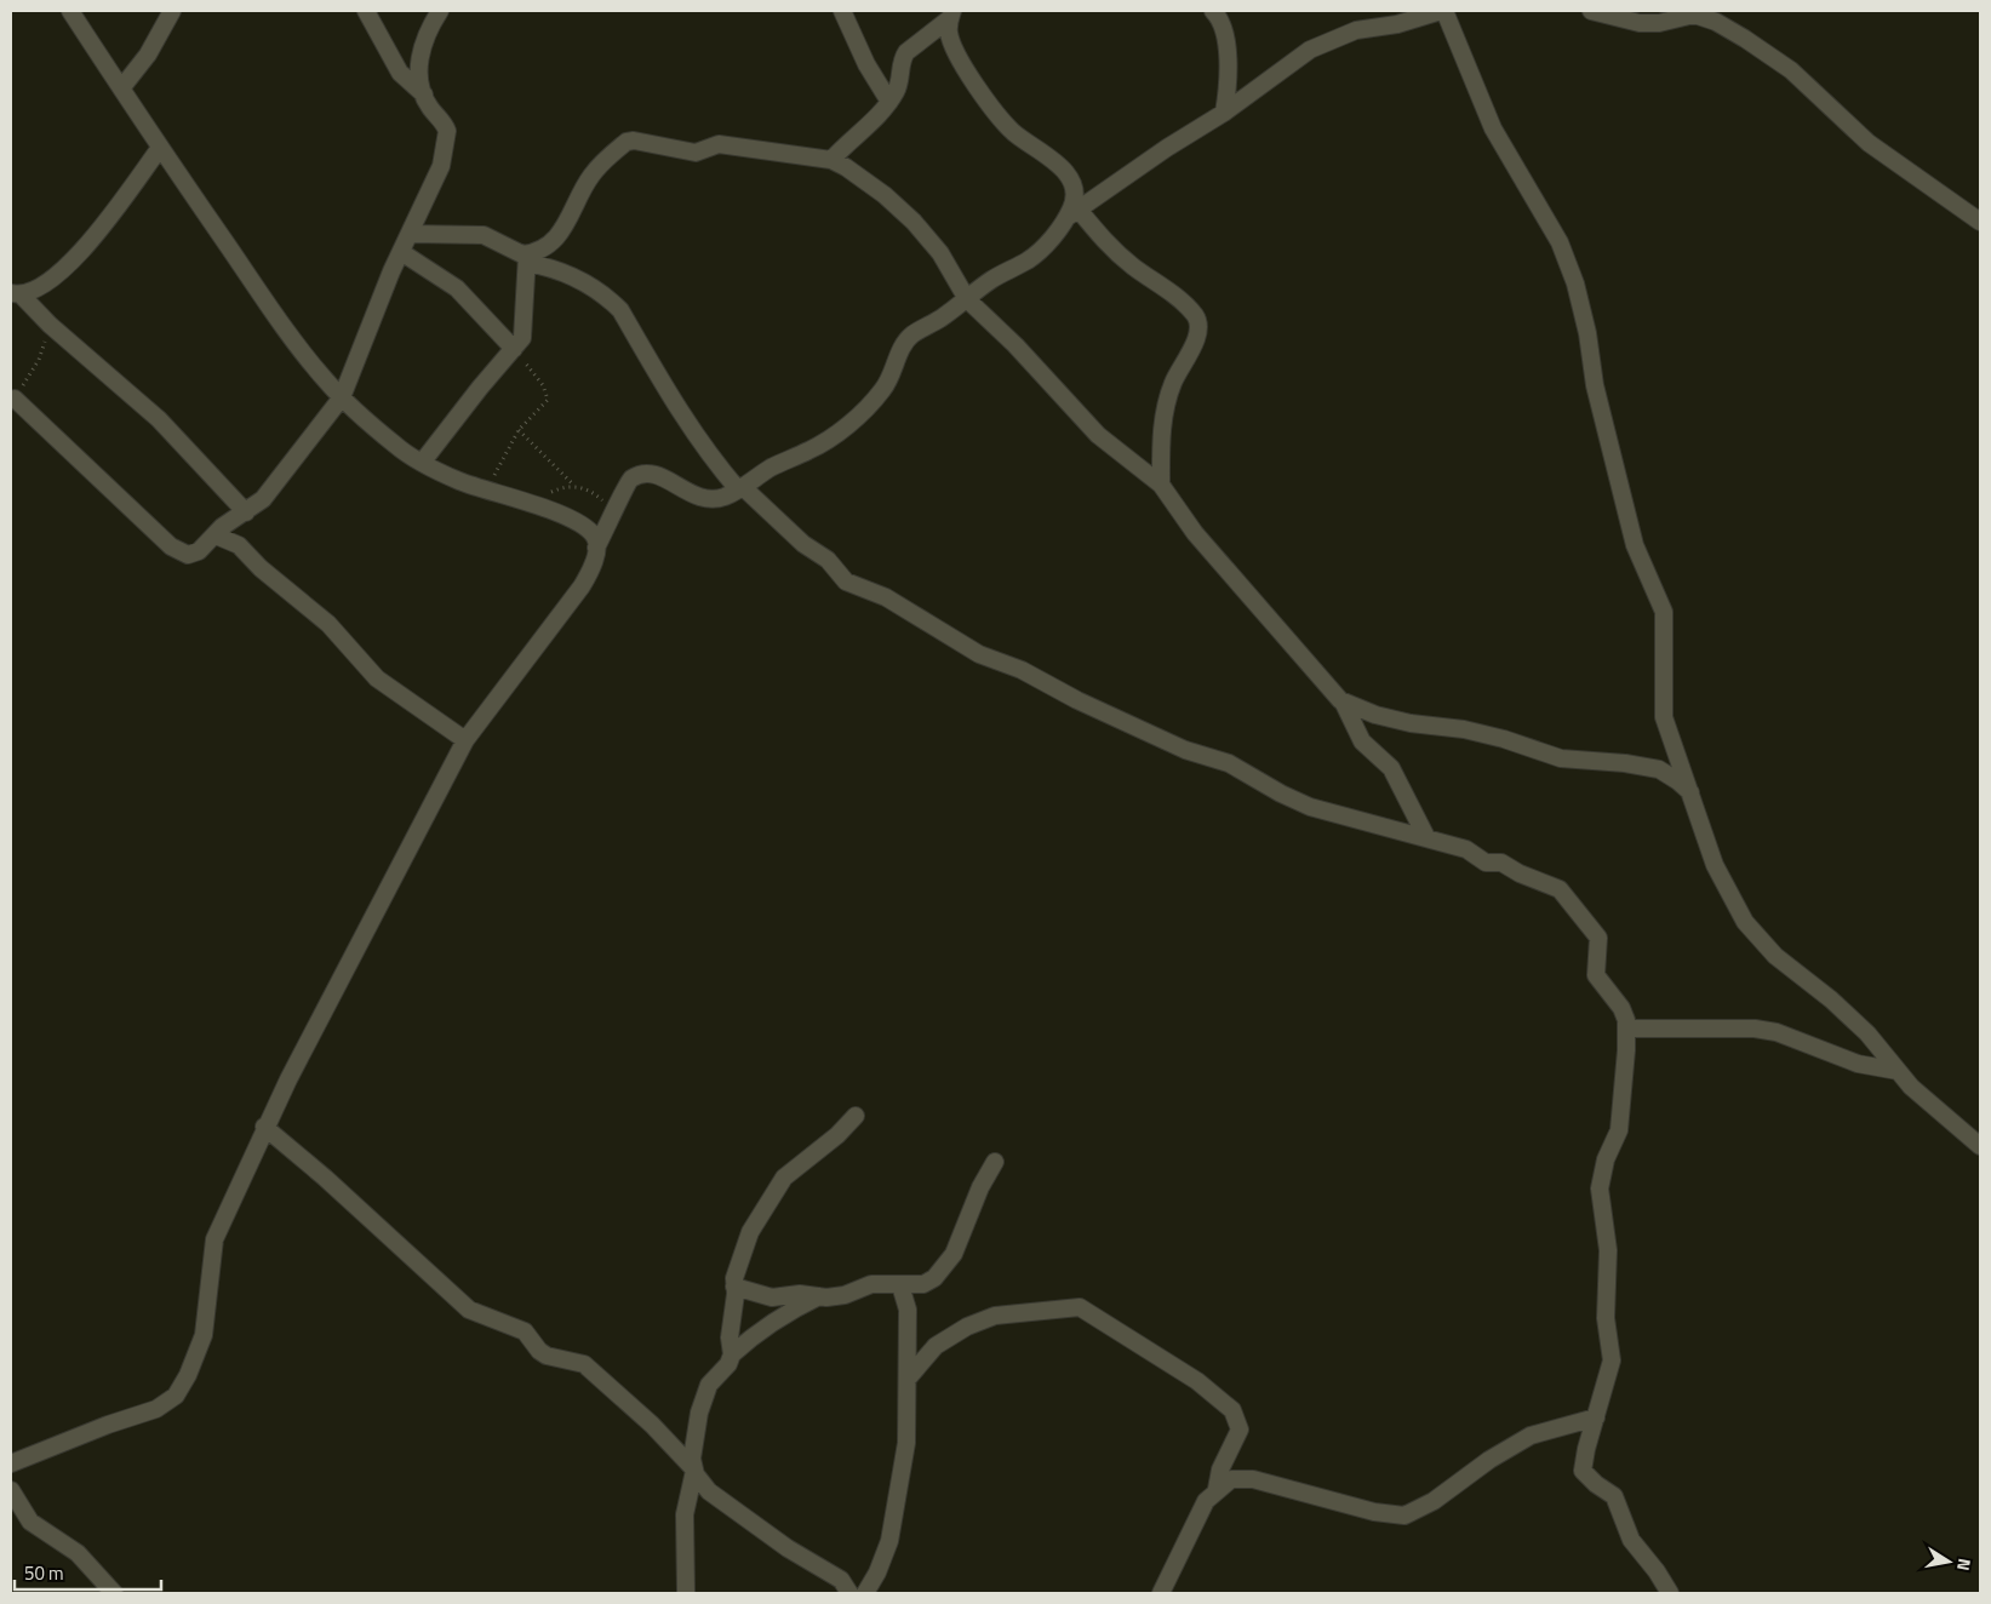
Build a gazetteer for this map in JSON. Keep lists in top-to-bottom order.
{
  "scale_bar": "50 m",
  "north": "right"
}
